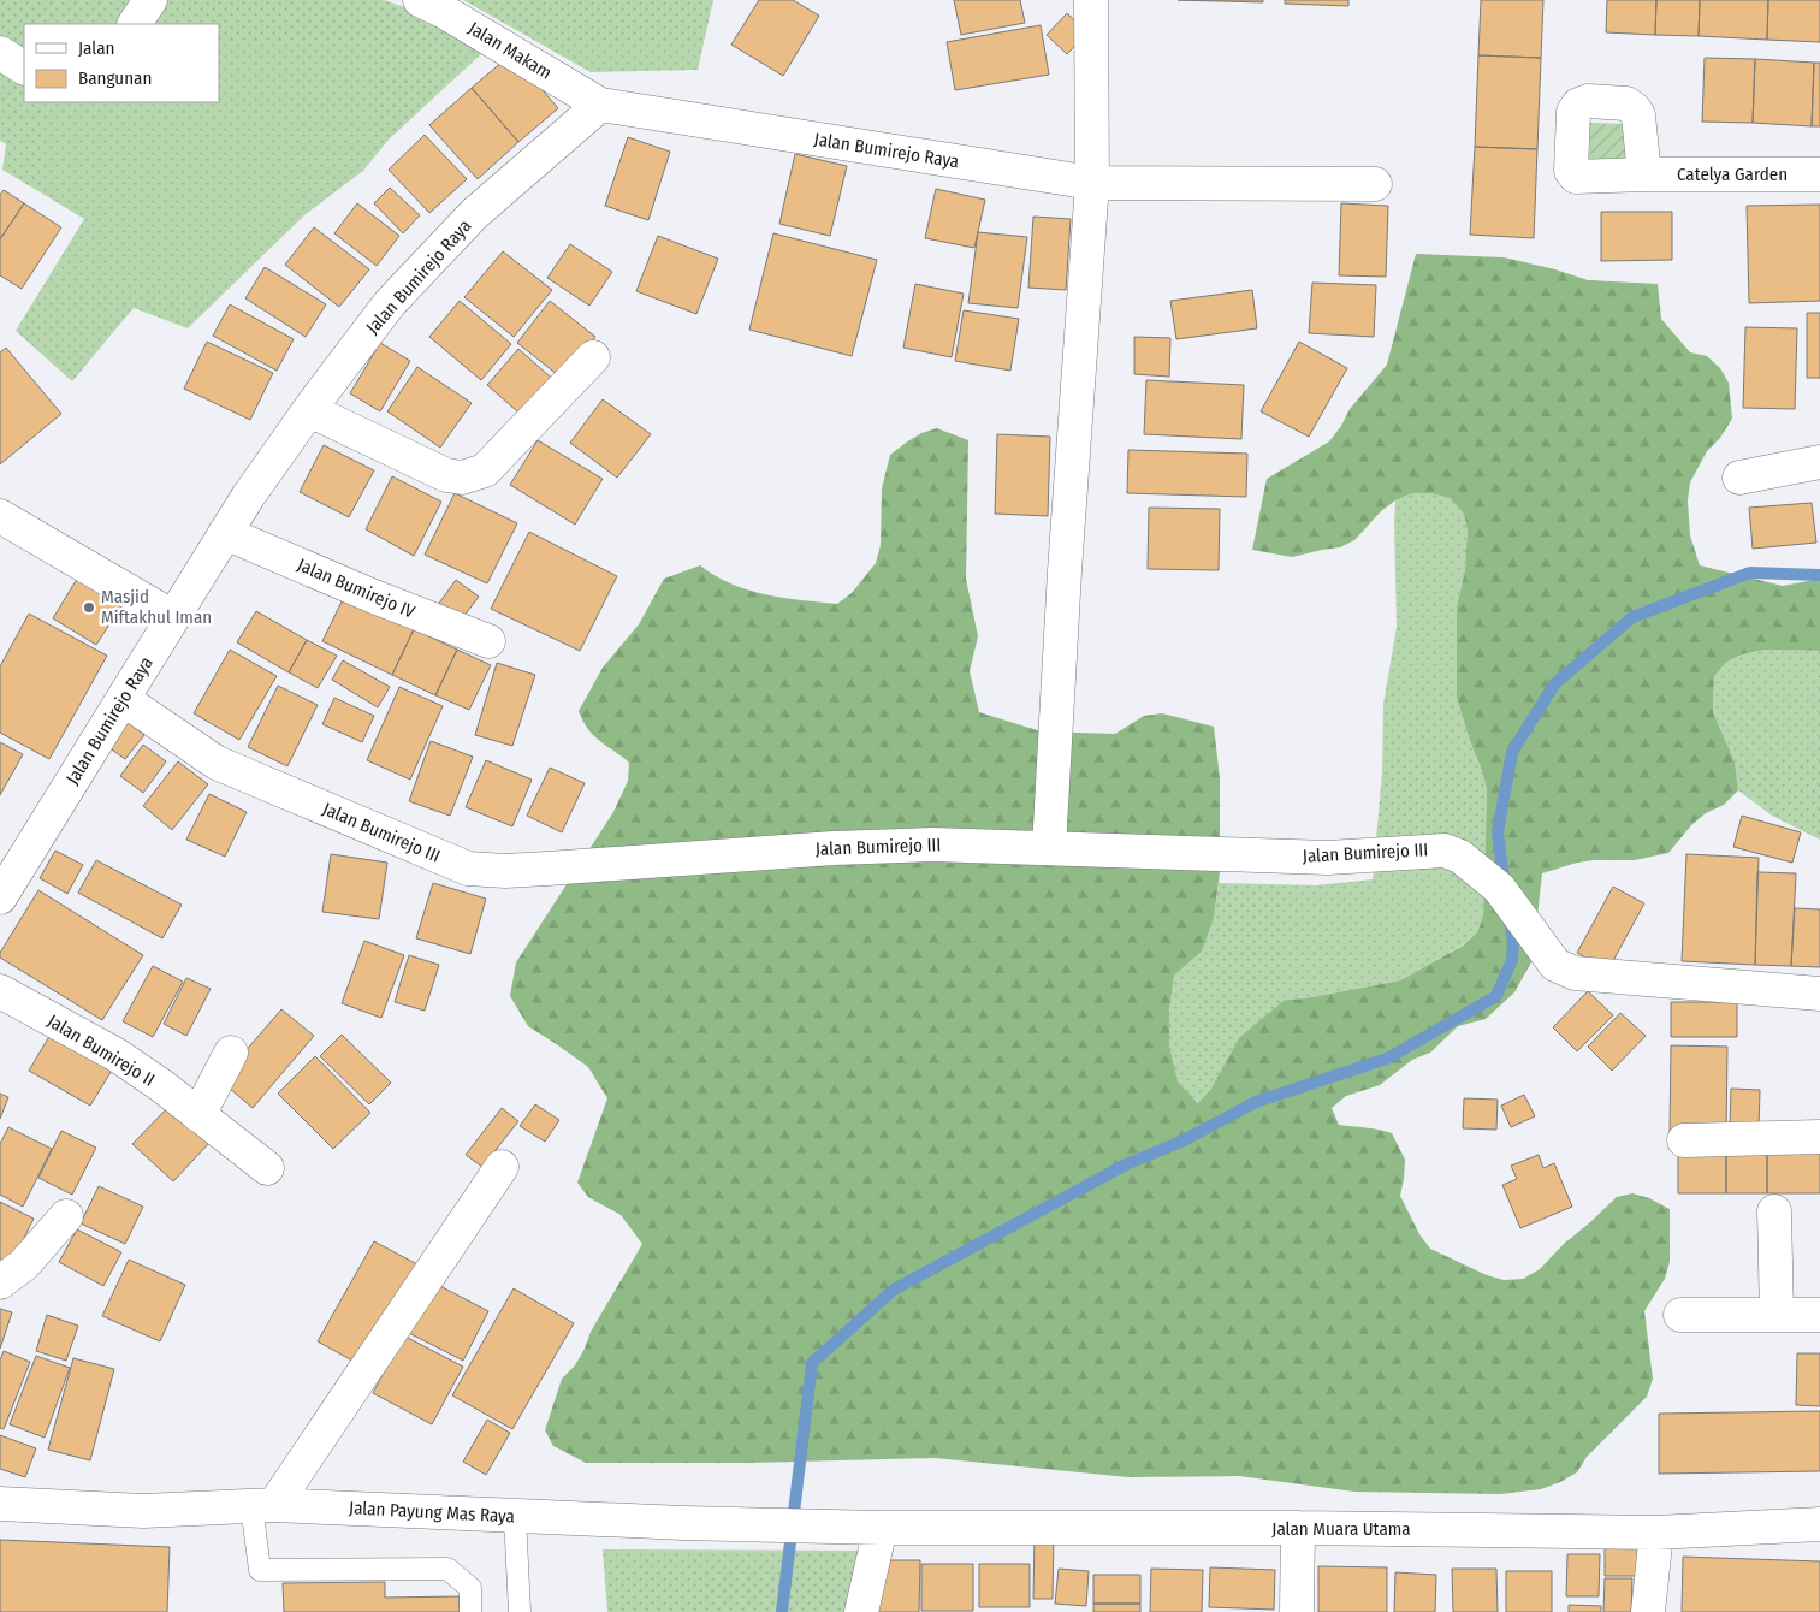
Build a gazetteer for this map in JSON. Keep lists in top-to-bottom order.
{
  "streets": {
    "street": [
      "Jalan Makam",
      "Jalan Bumirejo Raya",
      "Catelya Garden",
      "Jalan Bumirejo IV",
      "Jalan Bumirejo III",
      "Jalan Bumirejo II",
      "Jalan Payung Mas Raya",
      "Jalan Muara Utama"
    ]
  },
  "crossings": [
    ["Jalan Makam", "Jalan Bumirejo Raya"],
    ["Jalan Bumirejo Raya", "Jalan Bumirejo IV"],
    ["Jalan Bumirejo Raya", "Jalan Bumirejo III"],
    ["Jalan Payung Mas Raya", "Jalan Muara Utama"]
  ],
  "places": ["Masjid Miftakhul Iman"],
  "legend": ["Jalan", "Bangunan"]
}
